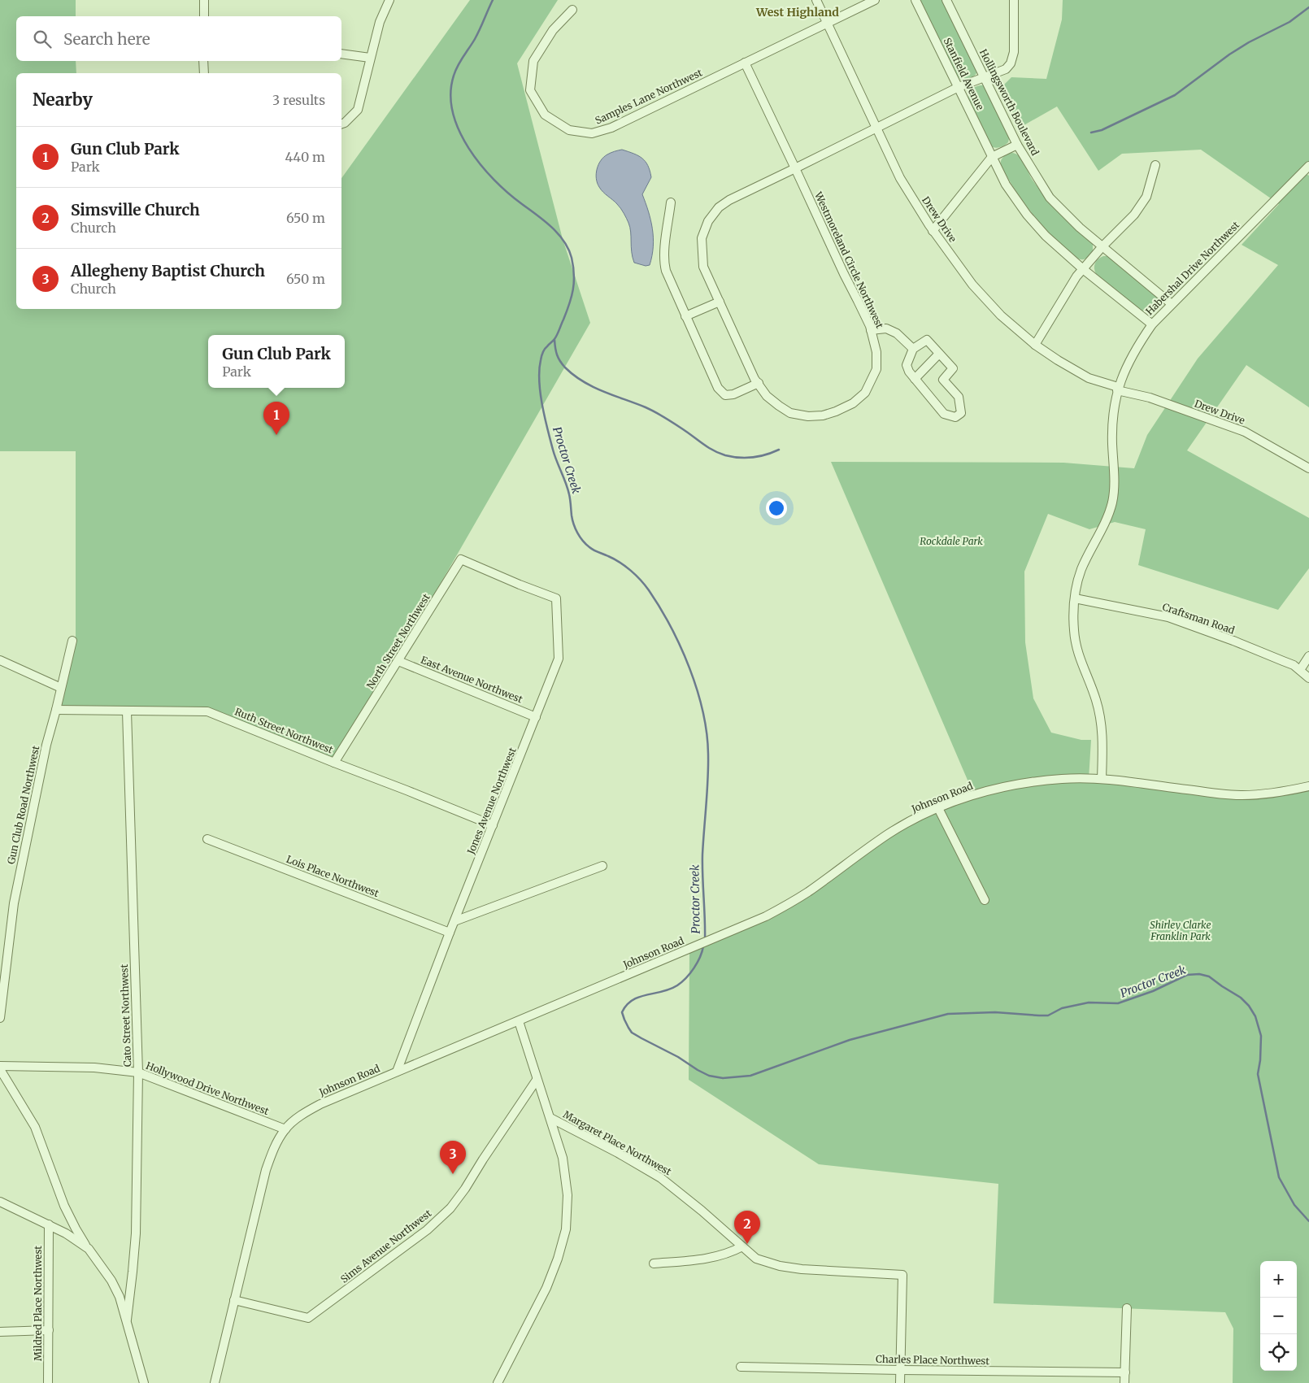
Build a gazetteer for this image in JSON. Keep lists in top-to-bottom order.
{
  "streets": {
    "street": [
      "Stanfield Avenue",
      "Samples Lane Northwest",
      "Hollingsworth Boulevard",
      "Drew Drive",
      "Westmoreland Circle Northwest",
      "Habershal Drive Northwest",
      "Craftsman Road",
      "North Street Northwest",
      "East Avenue Northwest",
      "Ruth Street Northwest",
      "Johnson Road",
      "Jones Avenue Northwest",
      "Gun Club Road Northwest",
      "Lois Place Northwest",
      "Cato Street Northwest",
      "Hollywood Drive Northwest",
      "Margaret Place Northwest",
      "Sims Avenue Northwest",
      "Mildred Place Northwest",
      "Charles Place Northwest"
    ]
  },
  "crossings": [
    ["Stanfield Avenue", "Habershal Drive Northwest"],
    ["Samples Lane Northwest", "Drew Drive"],
    ["Hollingsworth Boulevard", "Habershal Drive Northwest"],
    ["Drew Drive", "Habershal Drive Northwest"],
    ["Habershal Drive Northwest", "Craftsman Road"],
    ["Habershal Drive Northwest", "Johnson Road"],
    ["North Street Northwest", "East Avenue Northwest"],
    ["North Street Northwest", "Ruth Street Northwest"],
    ["North Street Northwest", "Jones Avenue Northwest"],
    ["East Avenue Northwest", "Jones Avenue Northwest"],
    ["Ruth Street Northwest", "Jones Avenue Northwest"],
    ["Ruth Street Northwest", "Gun Club Road Northwest"],
    ["Ruth Street Northwest", "Cato Street Northwest"],
    ["Johnson Road", "Jones Avenue Northwest"],
    ["Johnson Road", "Hollywood Drive Northwest"],
    ["Johnson Road", "Sims Avenue Northwest"],
    ["Jones Avenue Northwest", "Lois Place Northwest"],
    ["Cato Street Northwest", "Hollywood Drive Northwest"],
    ["Margaret Place Northwest", "Charles Place Northwest"]
  ],
  "districts": ["West Highland"],
  "water": ["Proctor Creek"],
  "parks": ["Rockdale Park", "Shirley Clarke Franklin Park"],
  "page": {
    "search": "Search here",
    "heading": ["Nearby", "3 results"],
    "list": [
      {
        "mark": "1",
        "name": "Gun Club Park",
        "note": "Park",
        "value": "440 m"
      },
      {
        "mark": "2",
        "name": "Simsville Church",
        "note": "Church",
        "value": "650 m"
      },
      {
        "mark": "3",
        "name": "Allegheny Baptist Church",
        "note": "Church",
        "value": "650 m"
      }
    ],
    "popup": ["Gun Club Park", "Park"],
    "pins": ["1", "3", "2"],
    "map_buttons": ["+", "−"]
  }
}
